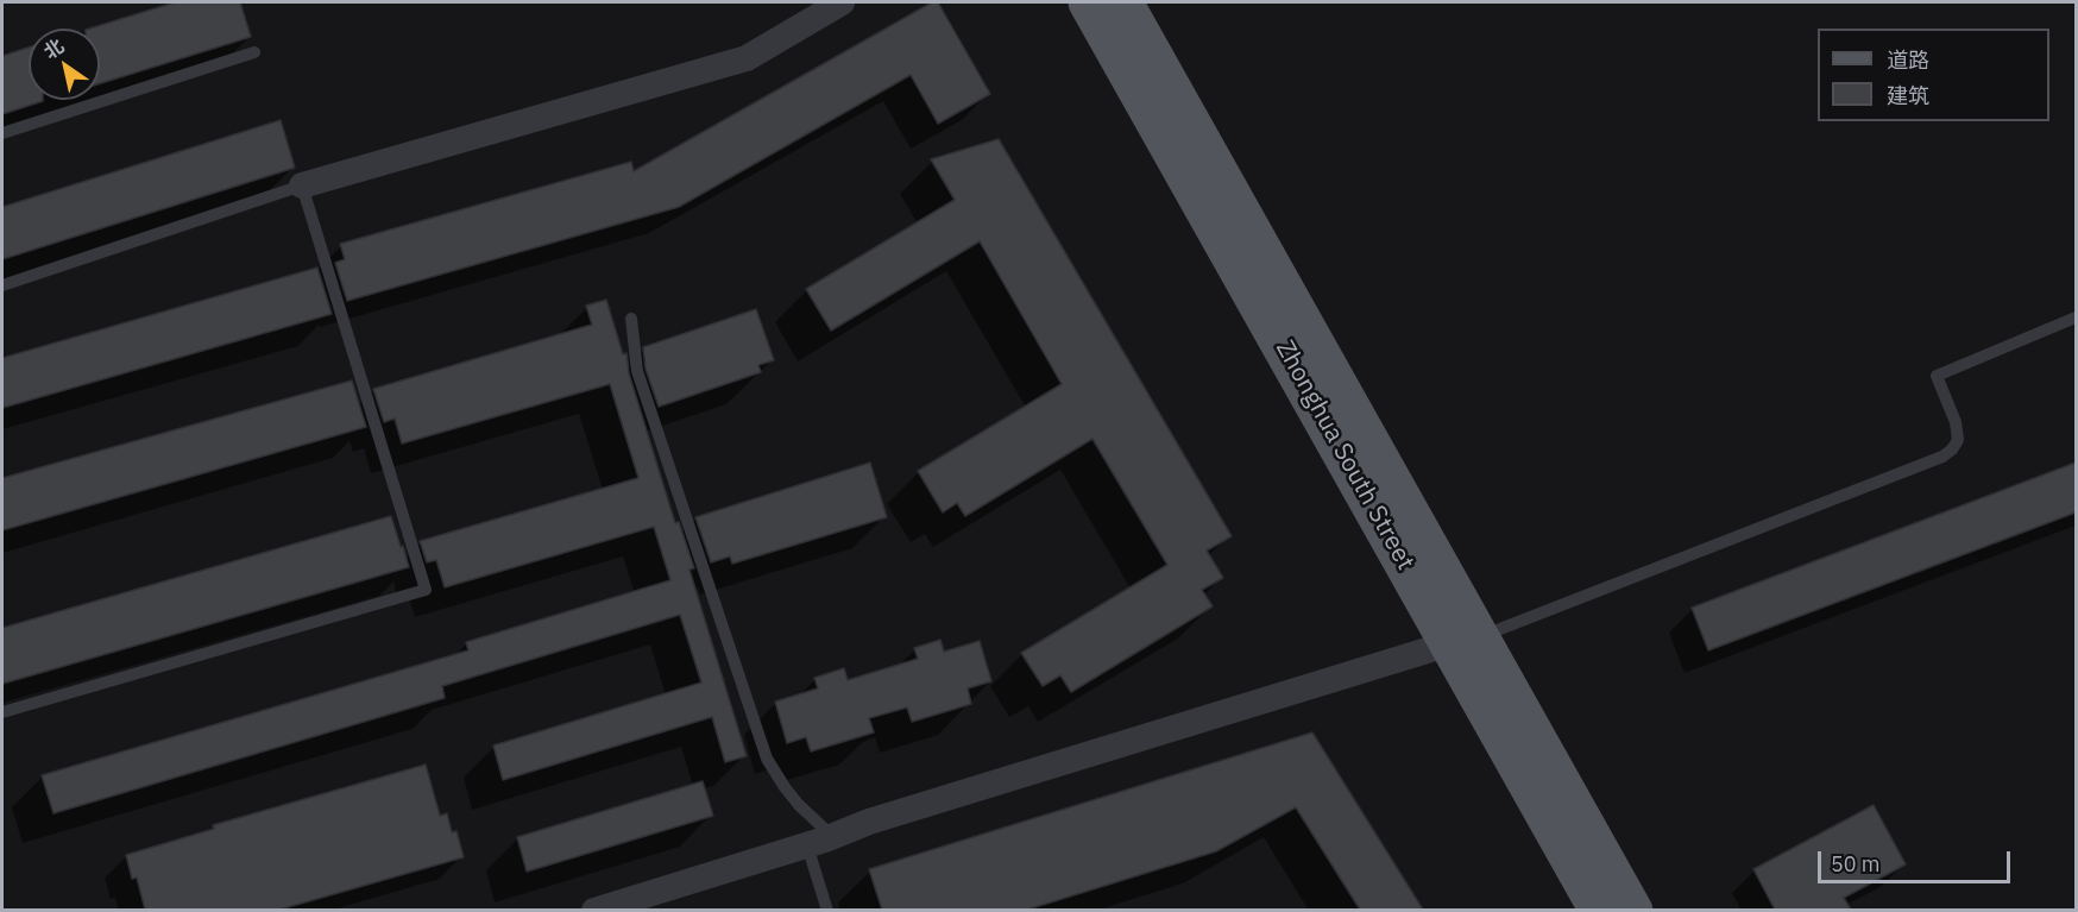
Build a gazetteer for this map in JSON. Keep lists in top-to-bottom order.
{
  "streets": {
    "main road": ["Zhonghua South Street"]
  },
  "legend": ["道路", "建筑"],
  "scale_bar": "50 m",
  "north": "top left"
}
